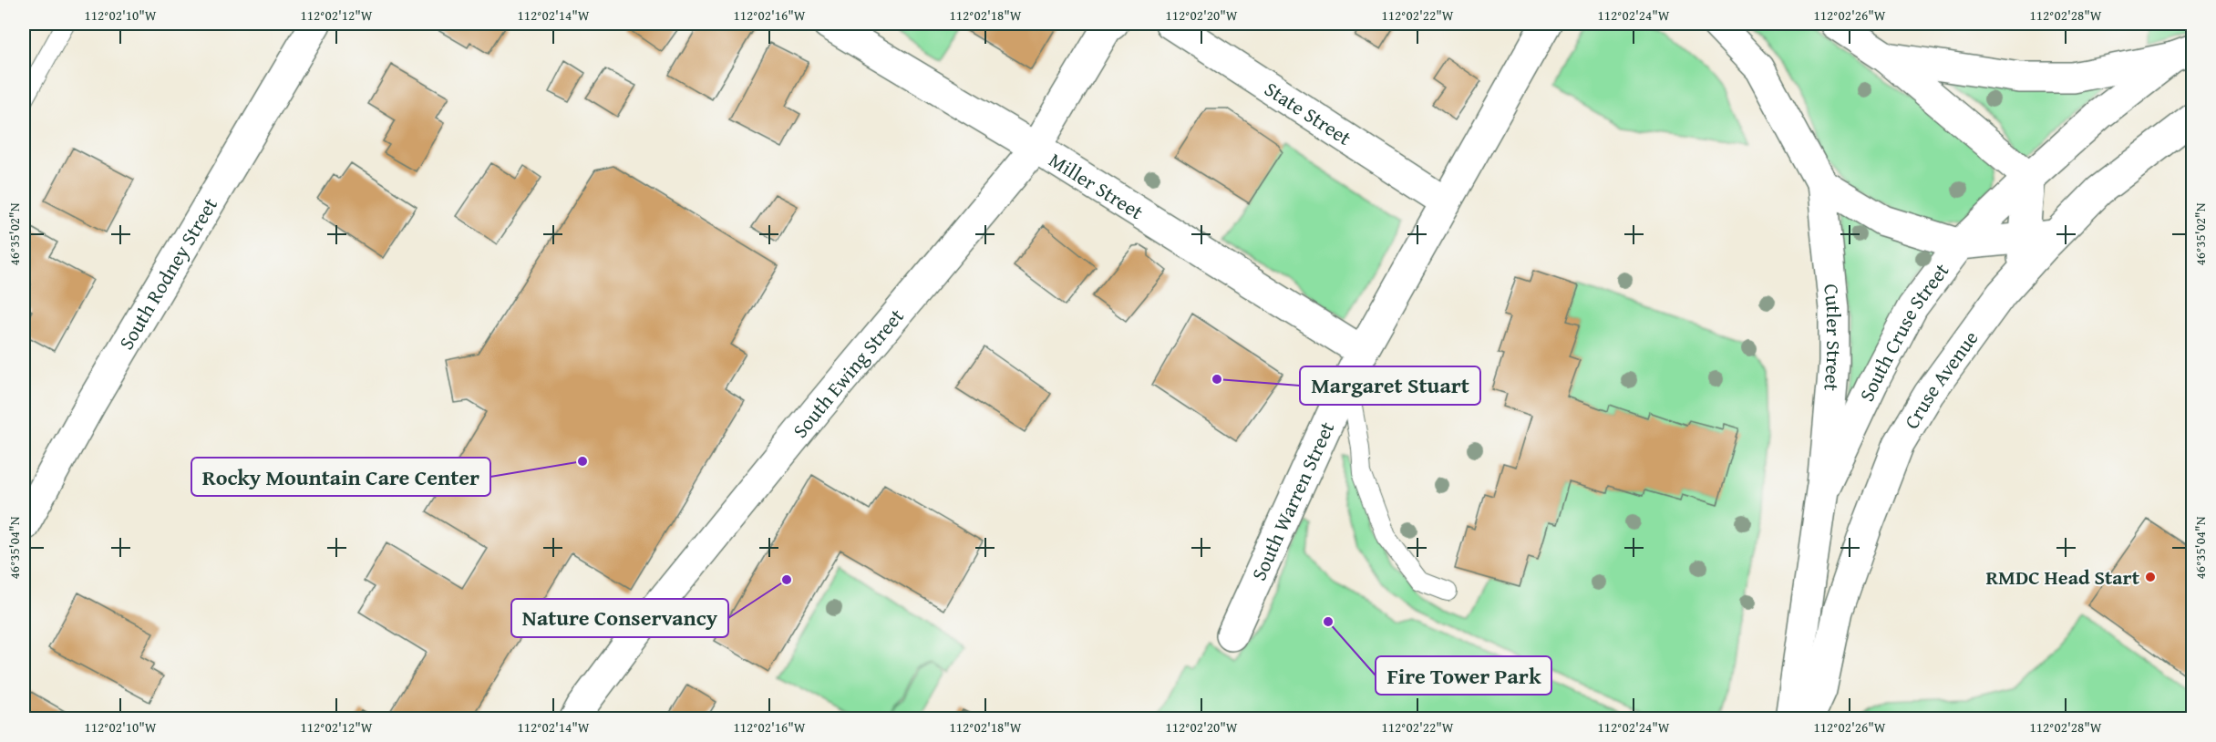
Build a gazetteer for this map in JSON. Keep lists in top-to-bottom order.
{
  "streets": {
    "street": [
      "State Street",
      "Miller Street",
      "South Rodney Street",
      "South Cruse Street",
      "Cutler Street",
      "South Ewing Street",
      "Cruse Avenue",
      "South Warren Street"
    ]
  },
  "crossings": [
    ["State Street", "South Warren Street"],
    ["Miller Street", "South Ewing Street"],
    ["Miller Street", "South Warren Street"],
    ["South Cruse Street", "Cutler Street"]
  ],
  "places": [
    "Margaret Stuart",
    "Rocky Mountain Care Center",
    "RMDC Head Start",
    "Nature Conservancy",
    "Fire Tower Park"
  ],
  "coordinates": [
    "112°02'10\"W",
    "112°02'12\"W",
    "112°02'14\"W",
    "112°02'16\"W",
    "112°02'18\"W",
    "112°02'20\"W",
    "112°02'22\"W",
    "112°02'24\"W",
    "112°02'26\"W",
    "112°02'28\"W",
    "46°35'02\"N",
    "46°35'04\"N"
  ]
}
